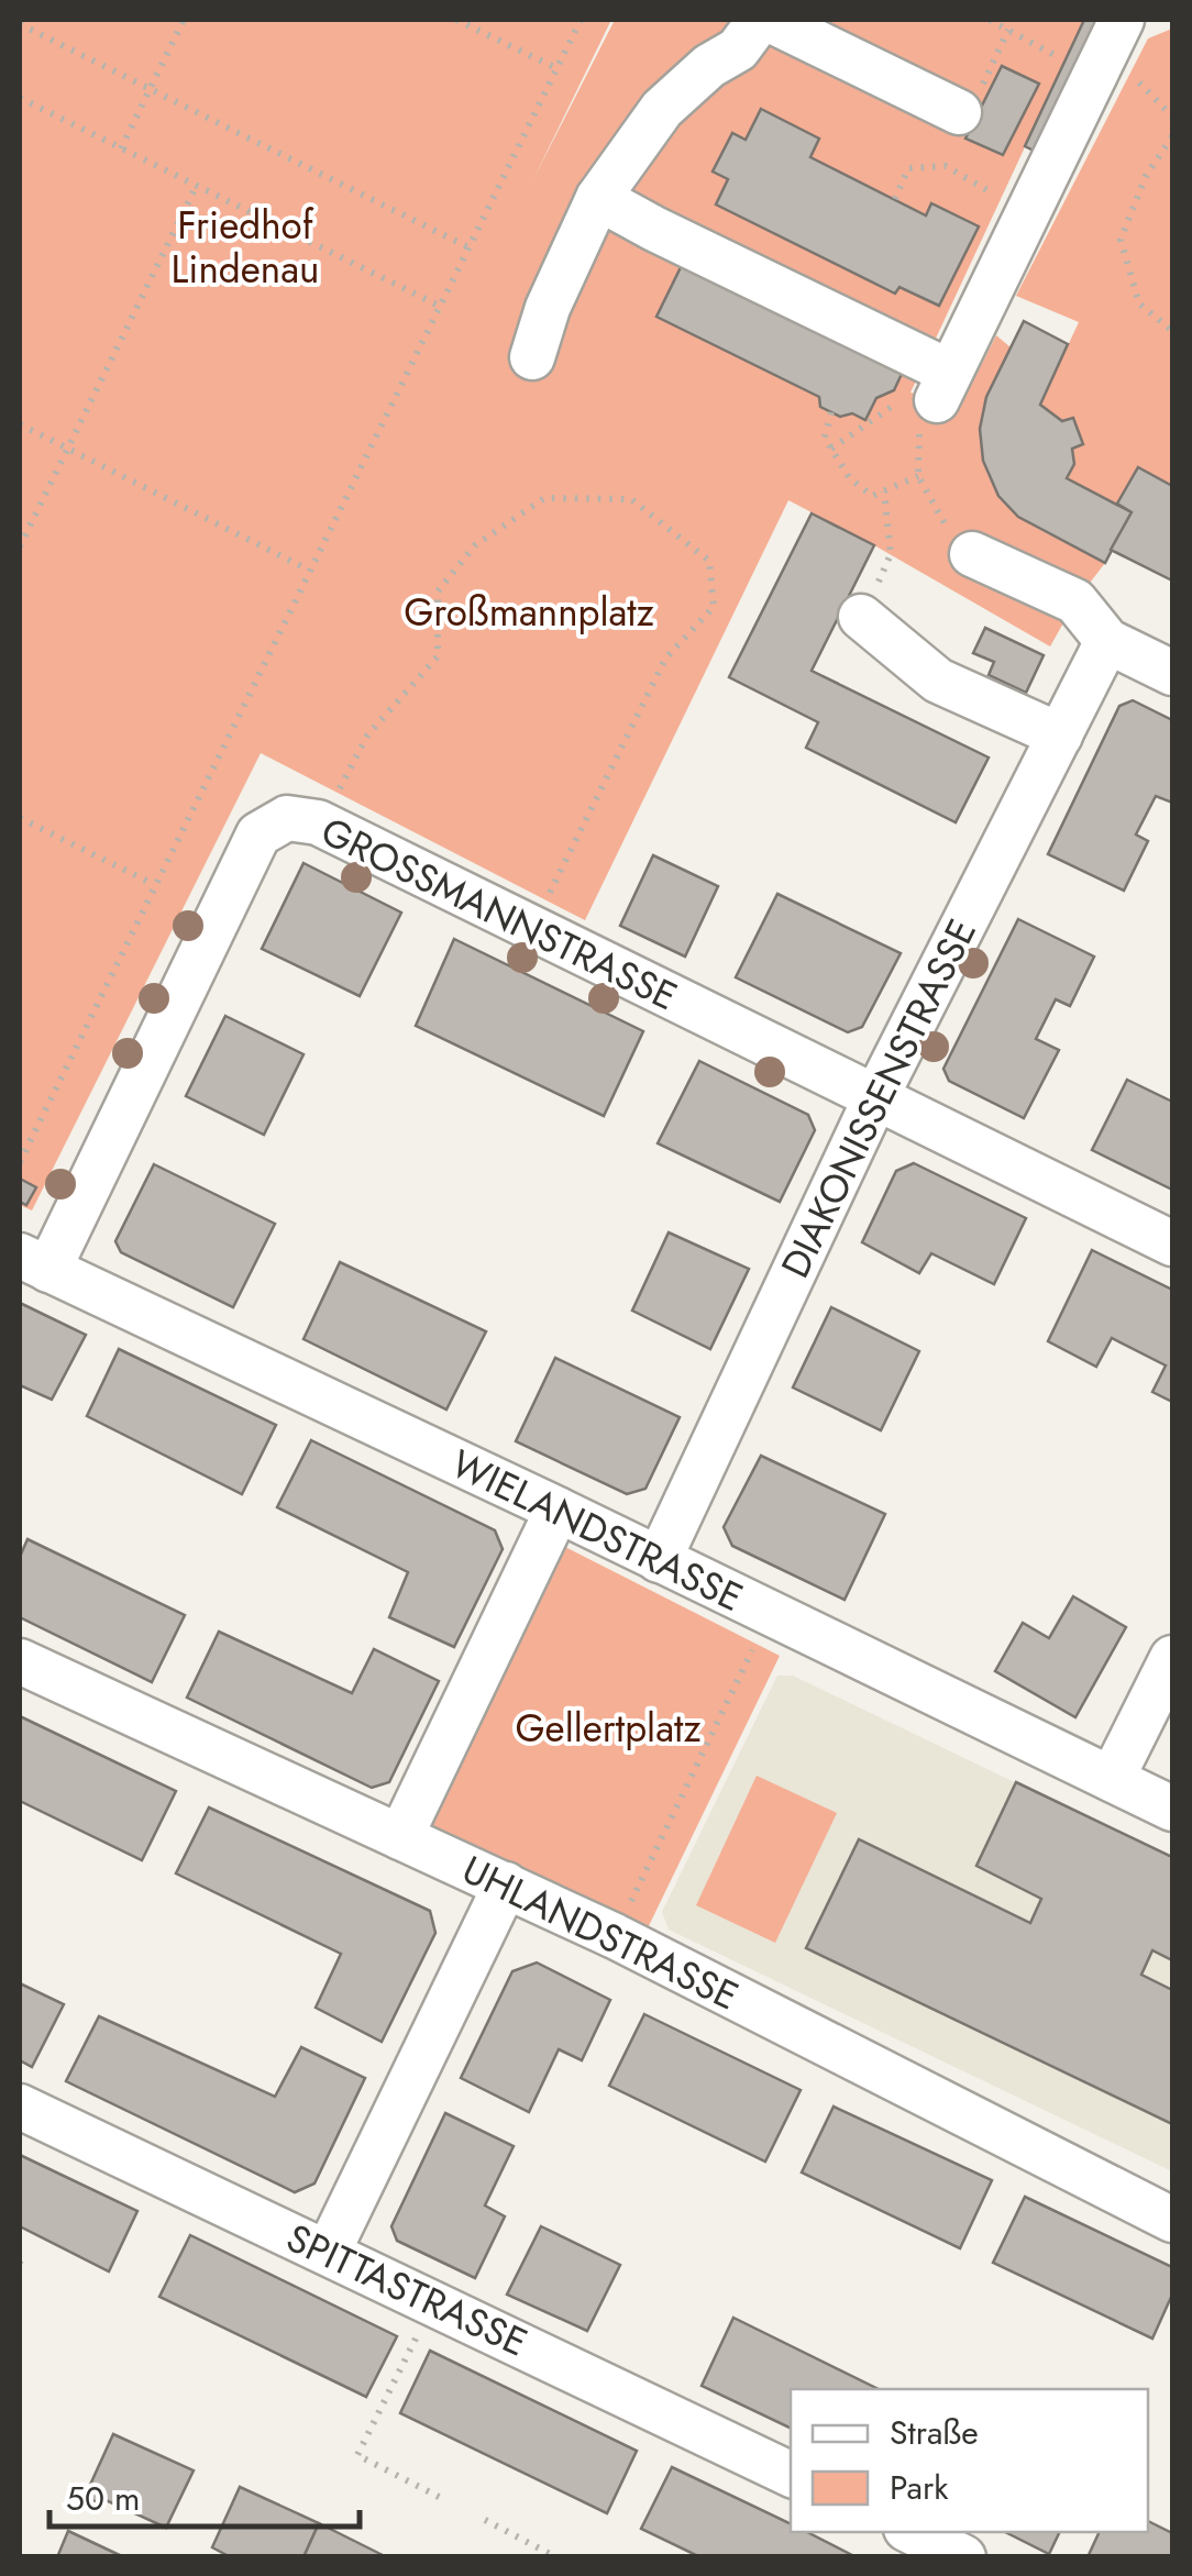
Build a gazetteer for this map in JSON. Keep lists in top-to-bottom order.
{
  "streets": {
    "street": [
      "GROSSMANNSTRASSE",
      "DIAKONISSENSTRASSE",
      "WIELANDSTRASSE",
      "UHLANDSTRASSE",
      "SPITTASTRASSE"
    ]
  },
  "crossings": [
    ["GROSSMANNSTRASSE", "DIAKONISSENSTRASSE"],
    ["GROSSMANNSTRASSE", "WIELANDSTRASSE"],
    ["DIAKONISSENSTRASSE", "WIELANDSTRASSE"]
  ],
  "parks": ["Friedhof Lindenau", "Großmannplatz", "Gellertplatz"],
  "legend": ["Straße", "Park"],
  "scale_bar": "50 m"
}
